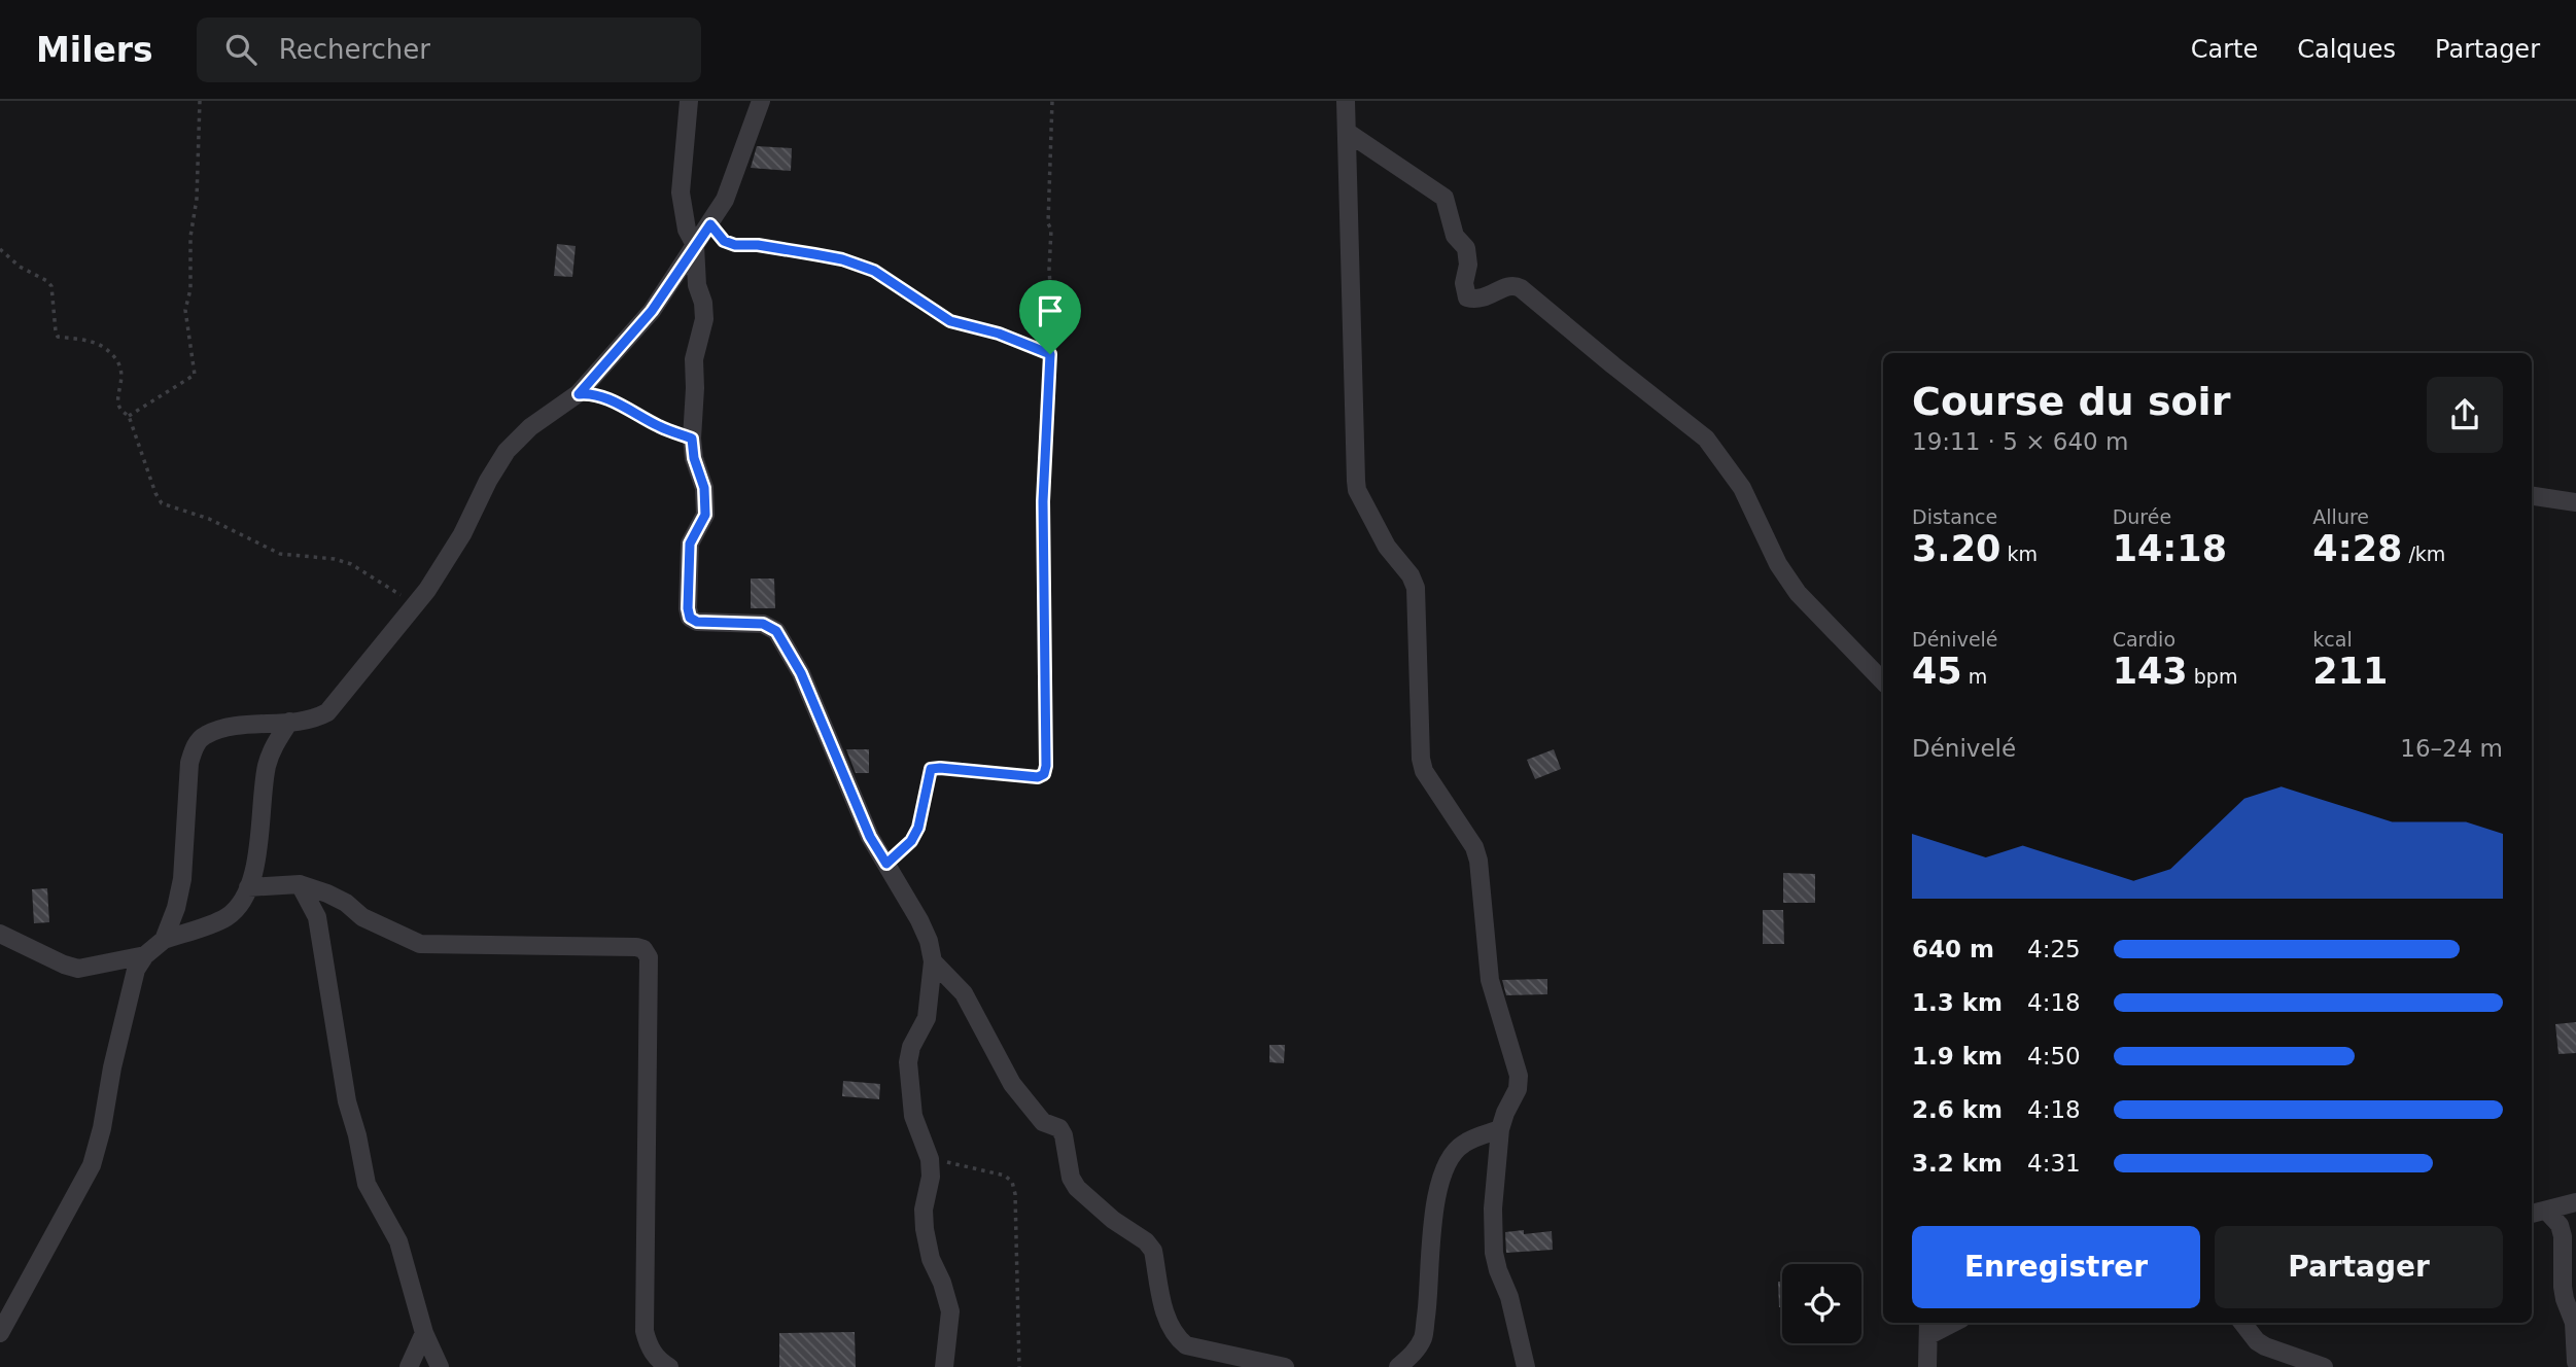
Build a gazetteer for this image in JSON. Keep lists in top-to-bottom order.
{
  "page": {
    "header": "Milers",
    "search": "Rechercher",
    "nav": ["Carte", "Calques", "Partager"],
    "heading": ["Course du soir", "19:11 · 5 × 640 m"],
    "stats": [
      ["Distance", "3.20 km"],
      ["Durée", "14:18"],
      ["Allure", "4:28 /km"],
      ["Dénivelé", "45 m"],
      ["Cardio", "143 bpm"],
      ["kcal", "211"]
    ],
    "chart": ["Dénivelé", "16–24 m"],
    "list": [
      {
        "name": "640 m",
        "note": "4:25"
      },
      {
        "name": "1.3 km",
        "note": "4:18"
      },
      {
        "name": "1.9 km",
        "note": "4:50"
      },
      {
        "name": "2.6 km",
        "note": "4:18"
      },
      {
        "name": "3.2 km",
        "note": "4:31"
      }
    ],
    "buttons": ["Enregistrer", "Partager"]
  }
}
